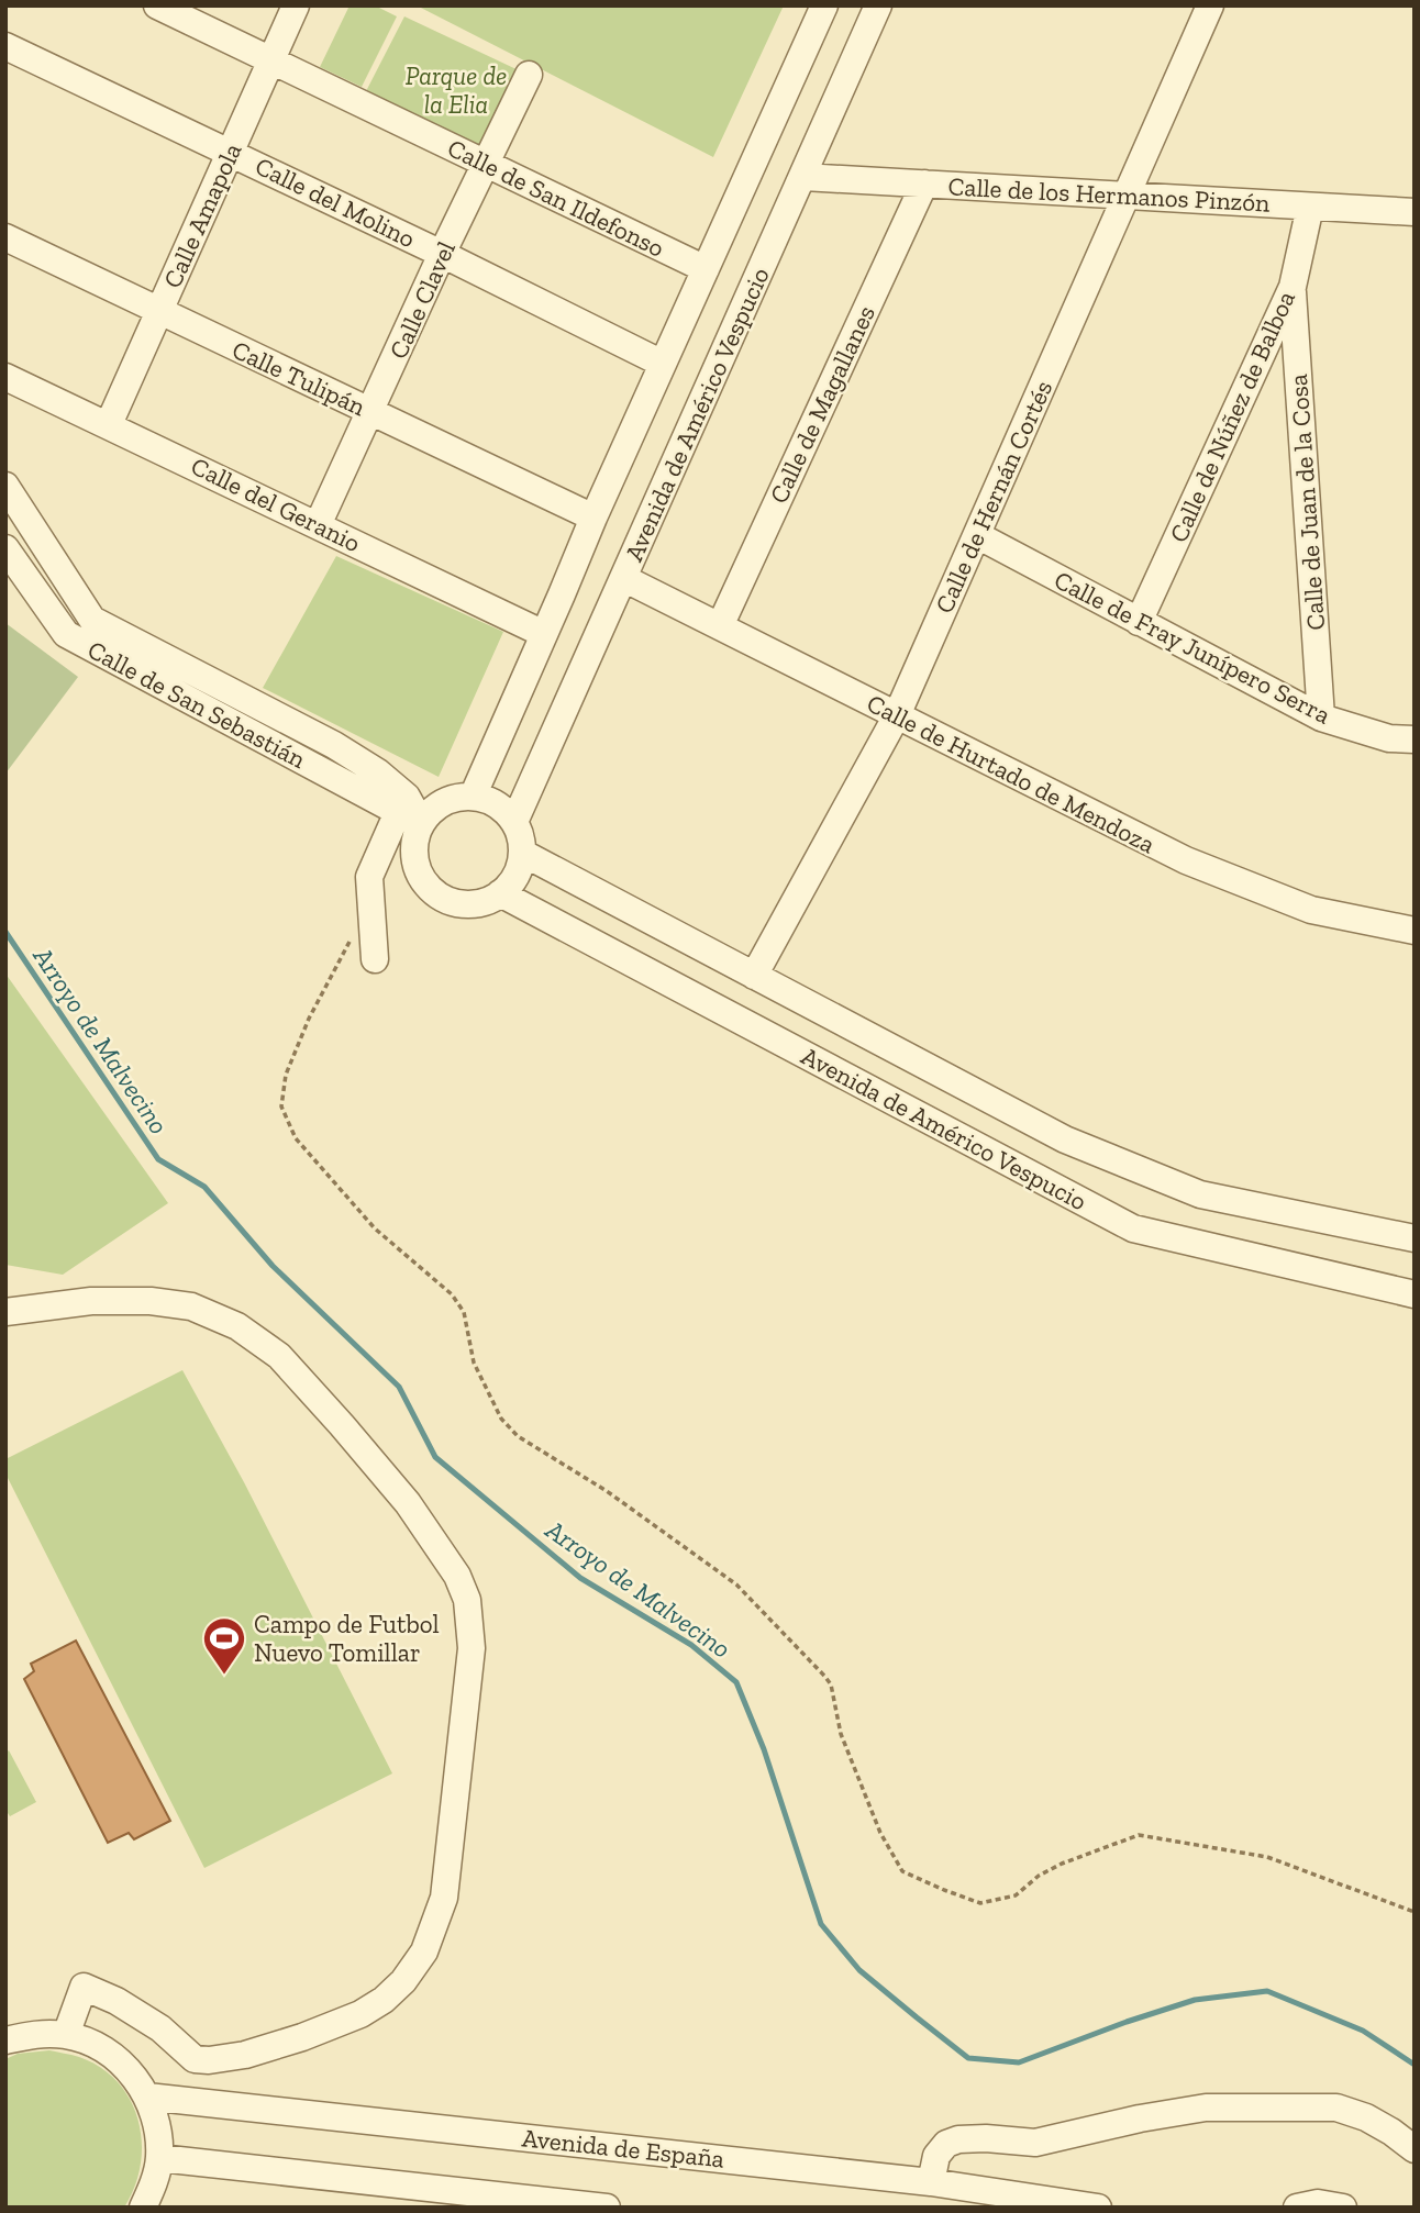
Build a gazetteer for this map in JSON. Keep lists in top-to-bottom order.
{
  "streets": {
    "street": [
      "Calle de los Hermanos Pinzón",
      "Calle de San Ildefonso",
      "Calle del Molino",
      "Calle Amapola",
      "Calle Clavel",
      "Calle Tulipán",
      "Calle de Magallanes",
      "Avenida de Américo Vespucio",
      "Calle de Núñez de Balboa",
      "Calle de Hernán Cortés",
      "Calle de Juan de la Cosa",
      "Calle del Geranio",
      "Calle de Fray Junípero Serra",
      "Calle de San Sebastián",
      "Calle de Hurtado de Mendoza",
      "Avenida de España"
    ]
  },
  "crossings": [
    ["Calle de los Hermanos Pinzón", "Calle de Magallanes"],
    ["Calle de los Hermanos Pinzón", "Avenida de Américo Vespucio"],
    ["Calle de los Hermanos Pinzón", "Calle de Núñez de Balboa"],
    ["Calle de los Hermanos Pinzón", "Calle de Hernán Cortés"],
    ["Calle de San Ildefonso", "Calle Amapola"],
    ["Calle de San Ildefonso", "Calle Clavel"],
    ["Calle de San Ildefonso", "Avenida de Américo Vespucio"],
    ["Calle del Molino", "Calle Amapola"],
    ["Calle del Molino", "Calle Clavel"],
    ["Calle del Molino", "Avenida de Américo Vespucio"],
    ["Calle Amapola", "Calle Tulipán"],
    ["Calle Amapola", "Calle del Geranio"],
    ["Calle Clavel", "Calle Tulipán"],
    ["Calle Clavel", "Calle del Geranio"],
    ["Calle Tulipán", "Avenida de Américo Vespucio"],
    ["Calle de Magallanes", "Calle de Hurtado de Mendoza"],
    ["Avenida de Américo Vespucio", "Calle de Hernán Cortés"],
    ["Avenida de Américo Vespucio", "Calle del Geranio"],
    ["Avenida de Américo Vespucio", "Calle de San Sebastián"],
    ["Avenida de Américo Vespucio", "Calle de Hurtado de Mendoza"],
    ["Calle de Núñez de Balboa", "Calle de Juan de la Cosa"],
    ["Calle de Núñez de Balboa", "Calle de Fray Junípero Serra"],
    ["Calle de Hernán Cortés", "Calle de Fray Junípero Serra"],
    ["Calle de Hernán Cortés", "Calle de Hurtado de Mendoza"],
    ["Calle de Juan de la Cosa", "Calle de Fray Junípero Serra"]
  ],
  "water": ["Arroyo de Malvecino"],
  "parks": ["Parque de la Elia"],
  "places": {
    "sports": ["Campo de Futbol Nuevo Tomillar"]
  }
}
